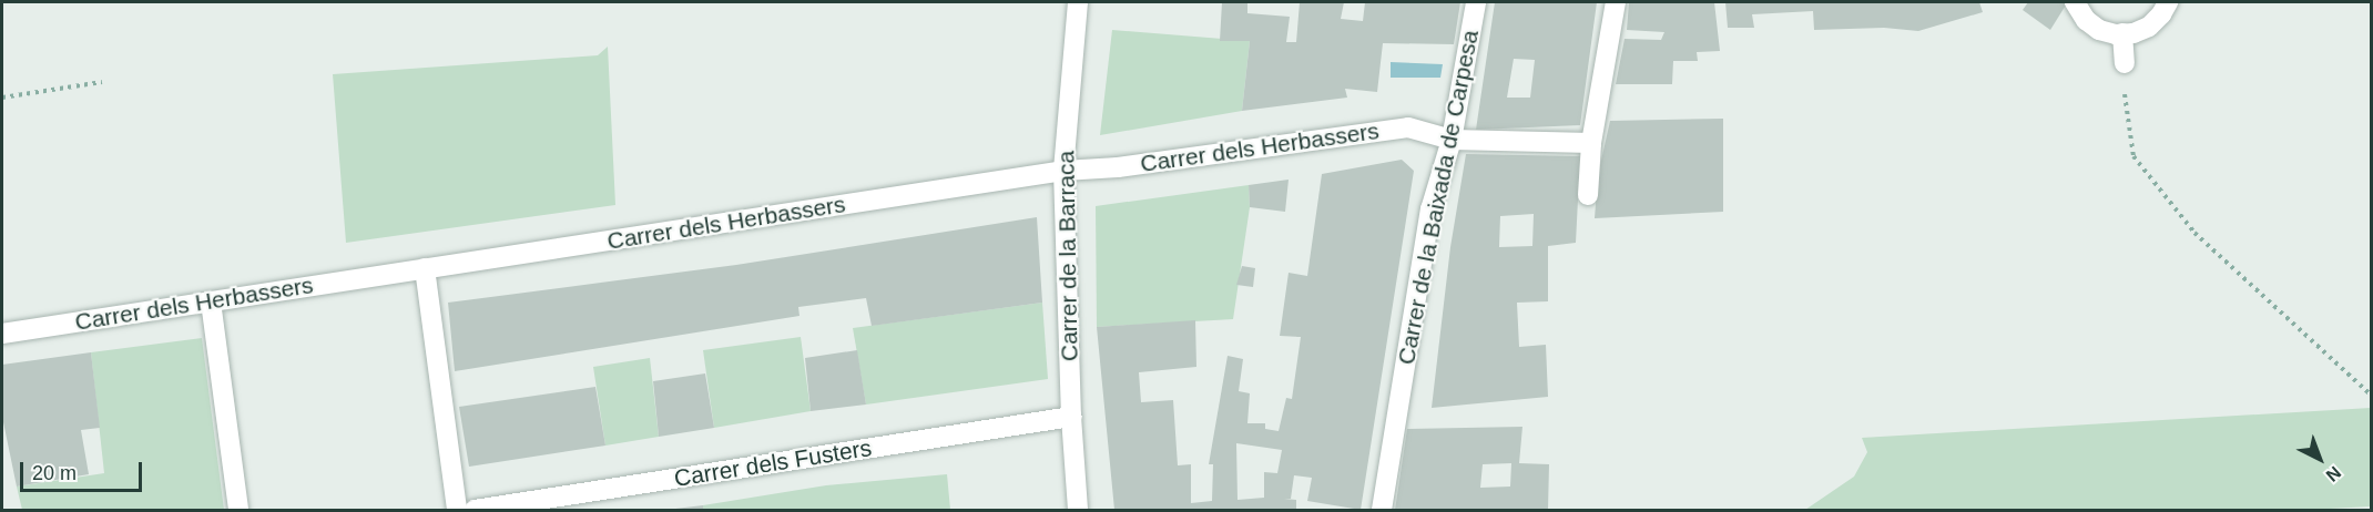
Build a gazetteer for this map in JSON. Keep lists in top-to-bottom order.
{
  "streets": {
    "street": [
      "Carrer dels Herbassers",
      "Carrer de la Baixada de Carpesa",
      "Carrer de la Barraca",
      "Carrer dels Fusters"
    ]
  },
  "crossings": [
    ["Carrer dels Herbassers", "Carrer de la Baixada de Carpesa"],
    ["Carrer dels Herbassers", "Carrer de la Barraca"],
    ["Carrer de la Barraca", "Carrer dels Fusters"]
  ],
  "scale_bar": "20 m",
  "north": "bottom right"
}
